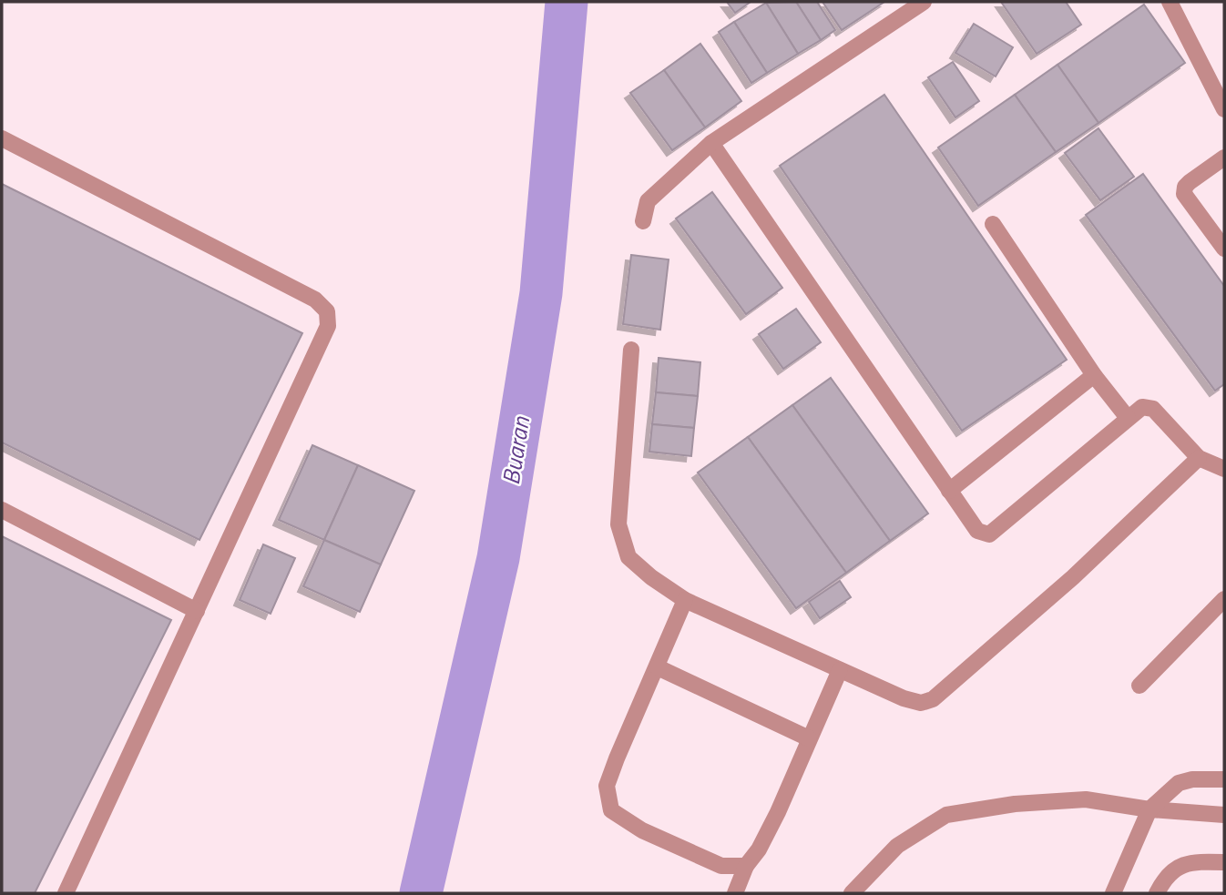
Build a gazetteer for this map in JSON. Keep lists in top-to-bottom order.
{
  "water": ["Buaran"]
}
